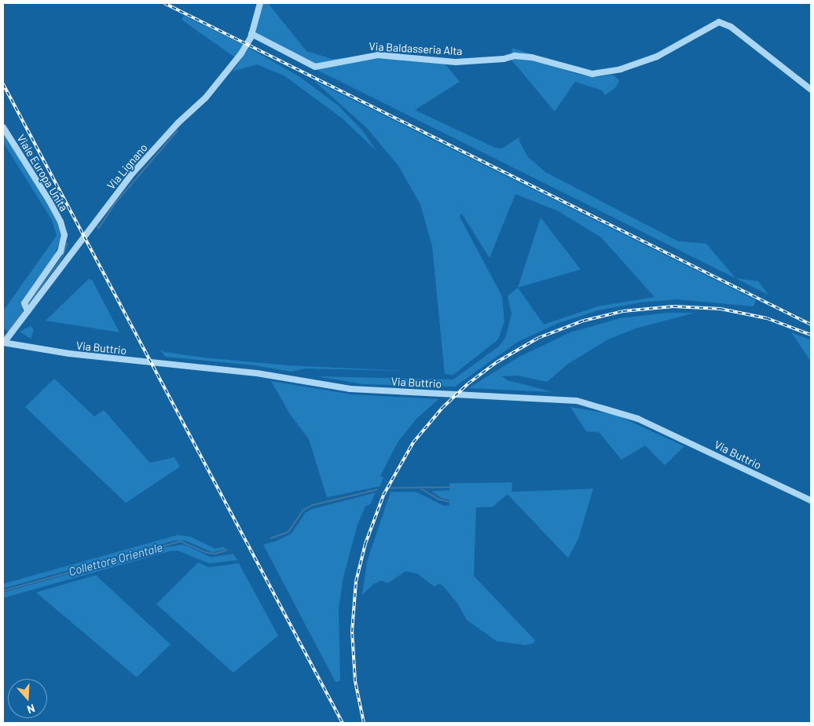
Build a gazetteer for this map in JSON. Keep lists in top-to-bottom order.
{
  "streets": {
    "street": [
      "Via Baldasseria Alta",
      "Via Lignano",
      "Viale Europa Unita",
      "Via Buttrio"
    ]
  },
  "crossings": [
    ["Via Baldasseria Alta", "Via Lignano"],
    ["Via Lignano", "Viale Europa Unita"],
    ["Via Lignano", "Via Buttrio"]
  ],
  "water": ["Collettore Orientale"],
  "north": "bottom"
}
